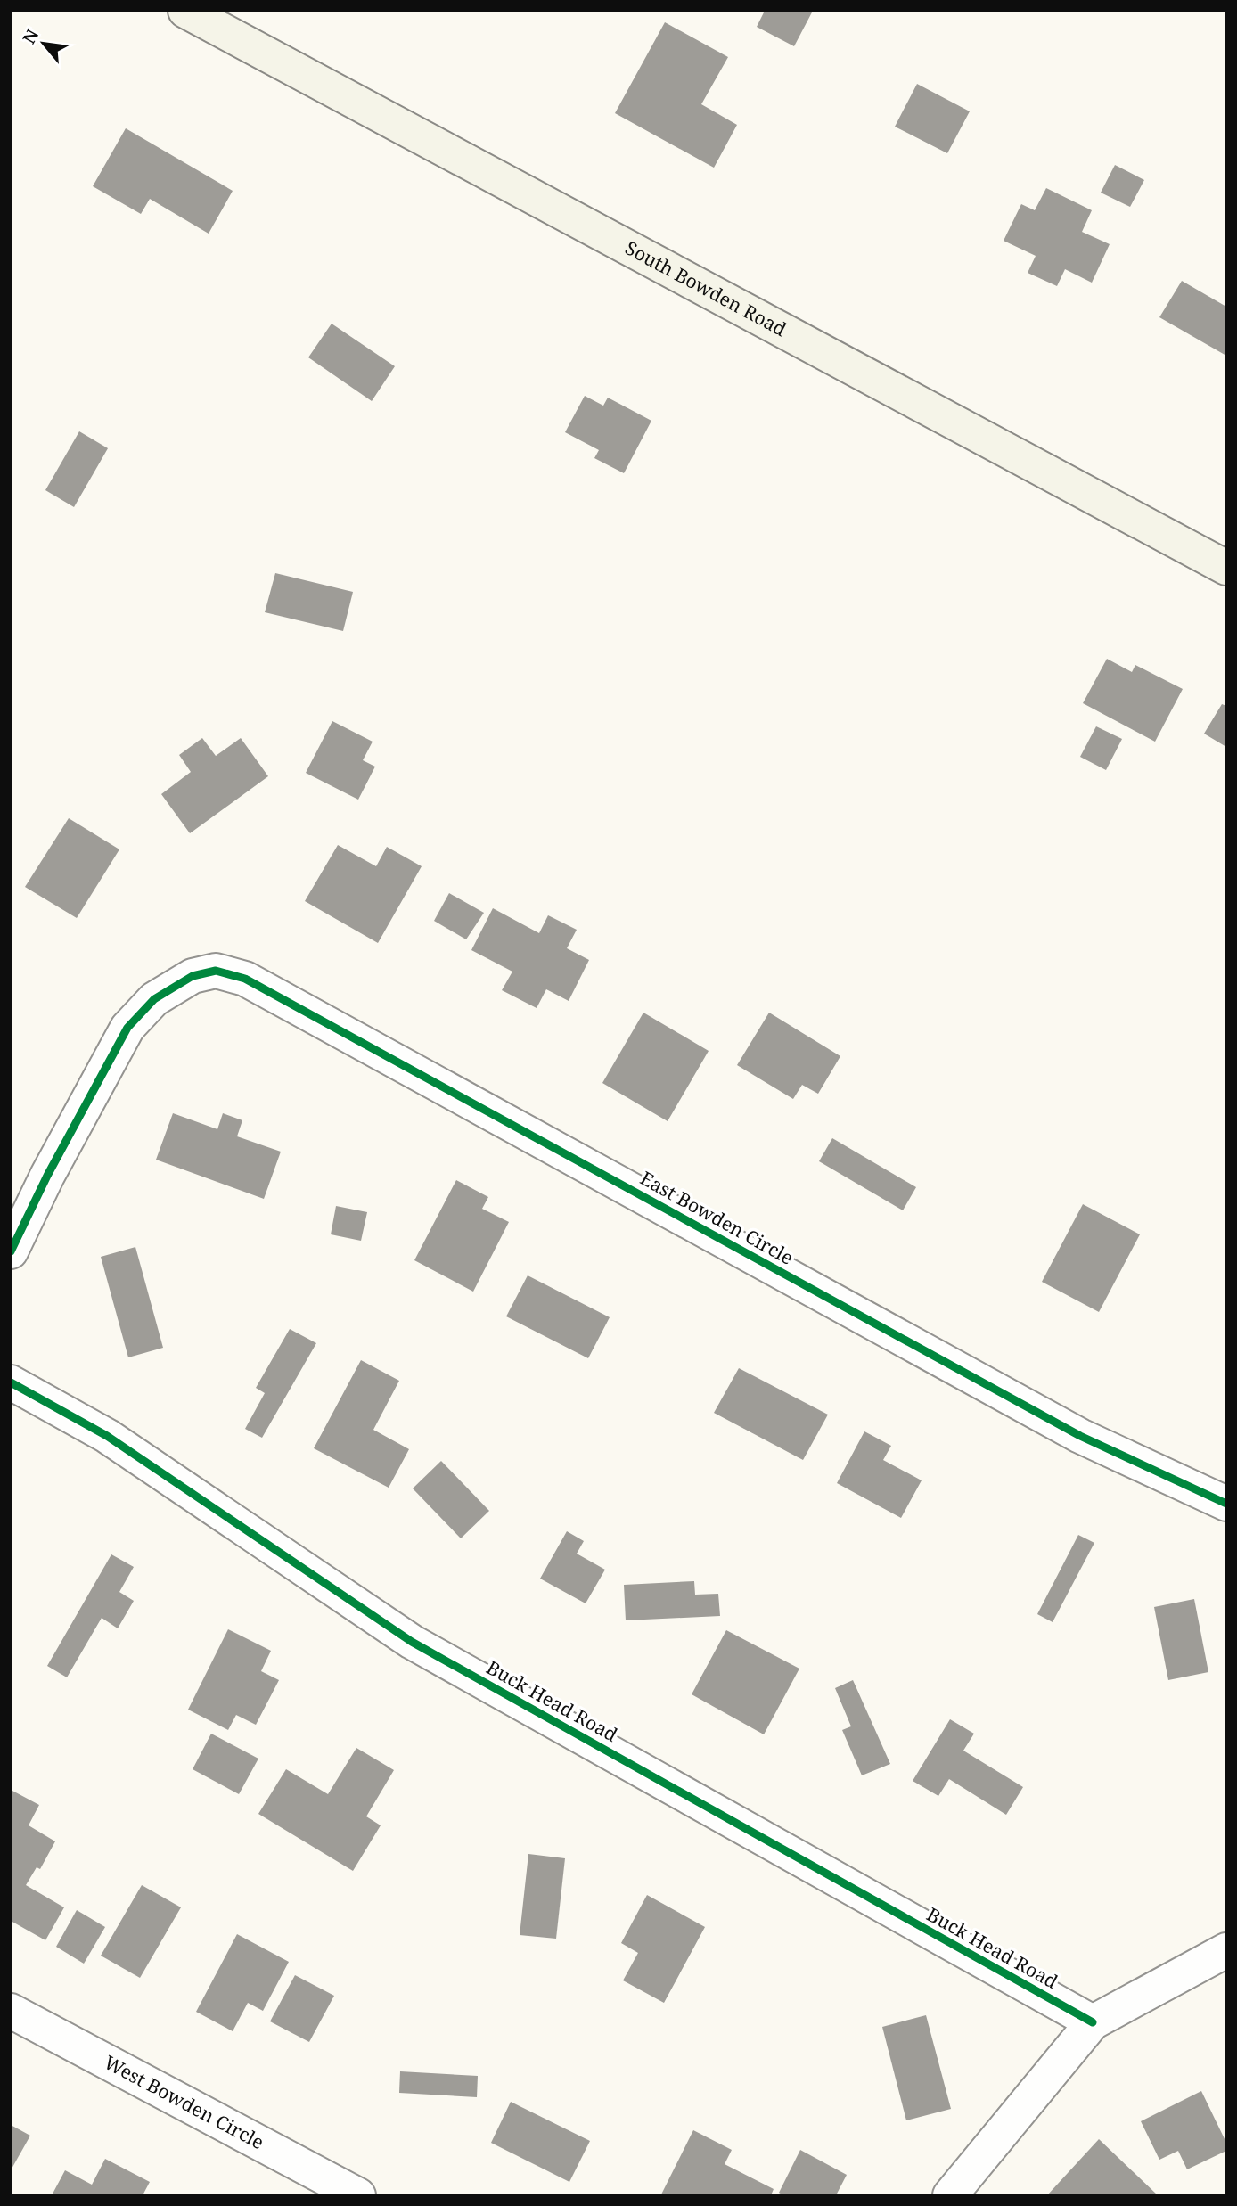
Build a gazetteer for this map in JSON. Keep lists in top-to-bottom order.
{
  "streets": {
    "main road": ["South Bowden Road"],
    "street": ["East Bowden Circle", "Buck Head Road", "West Bowden Circle"]
  },
  "north": "top left"
}
